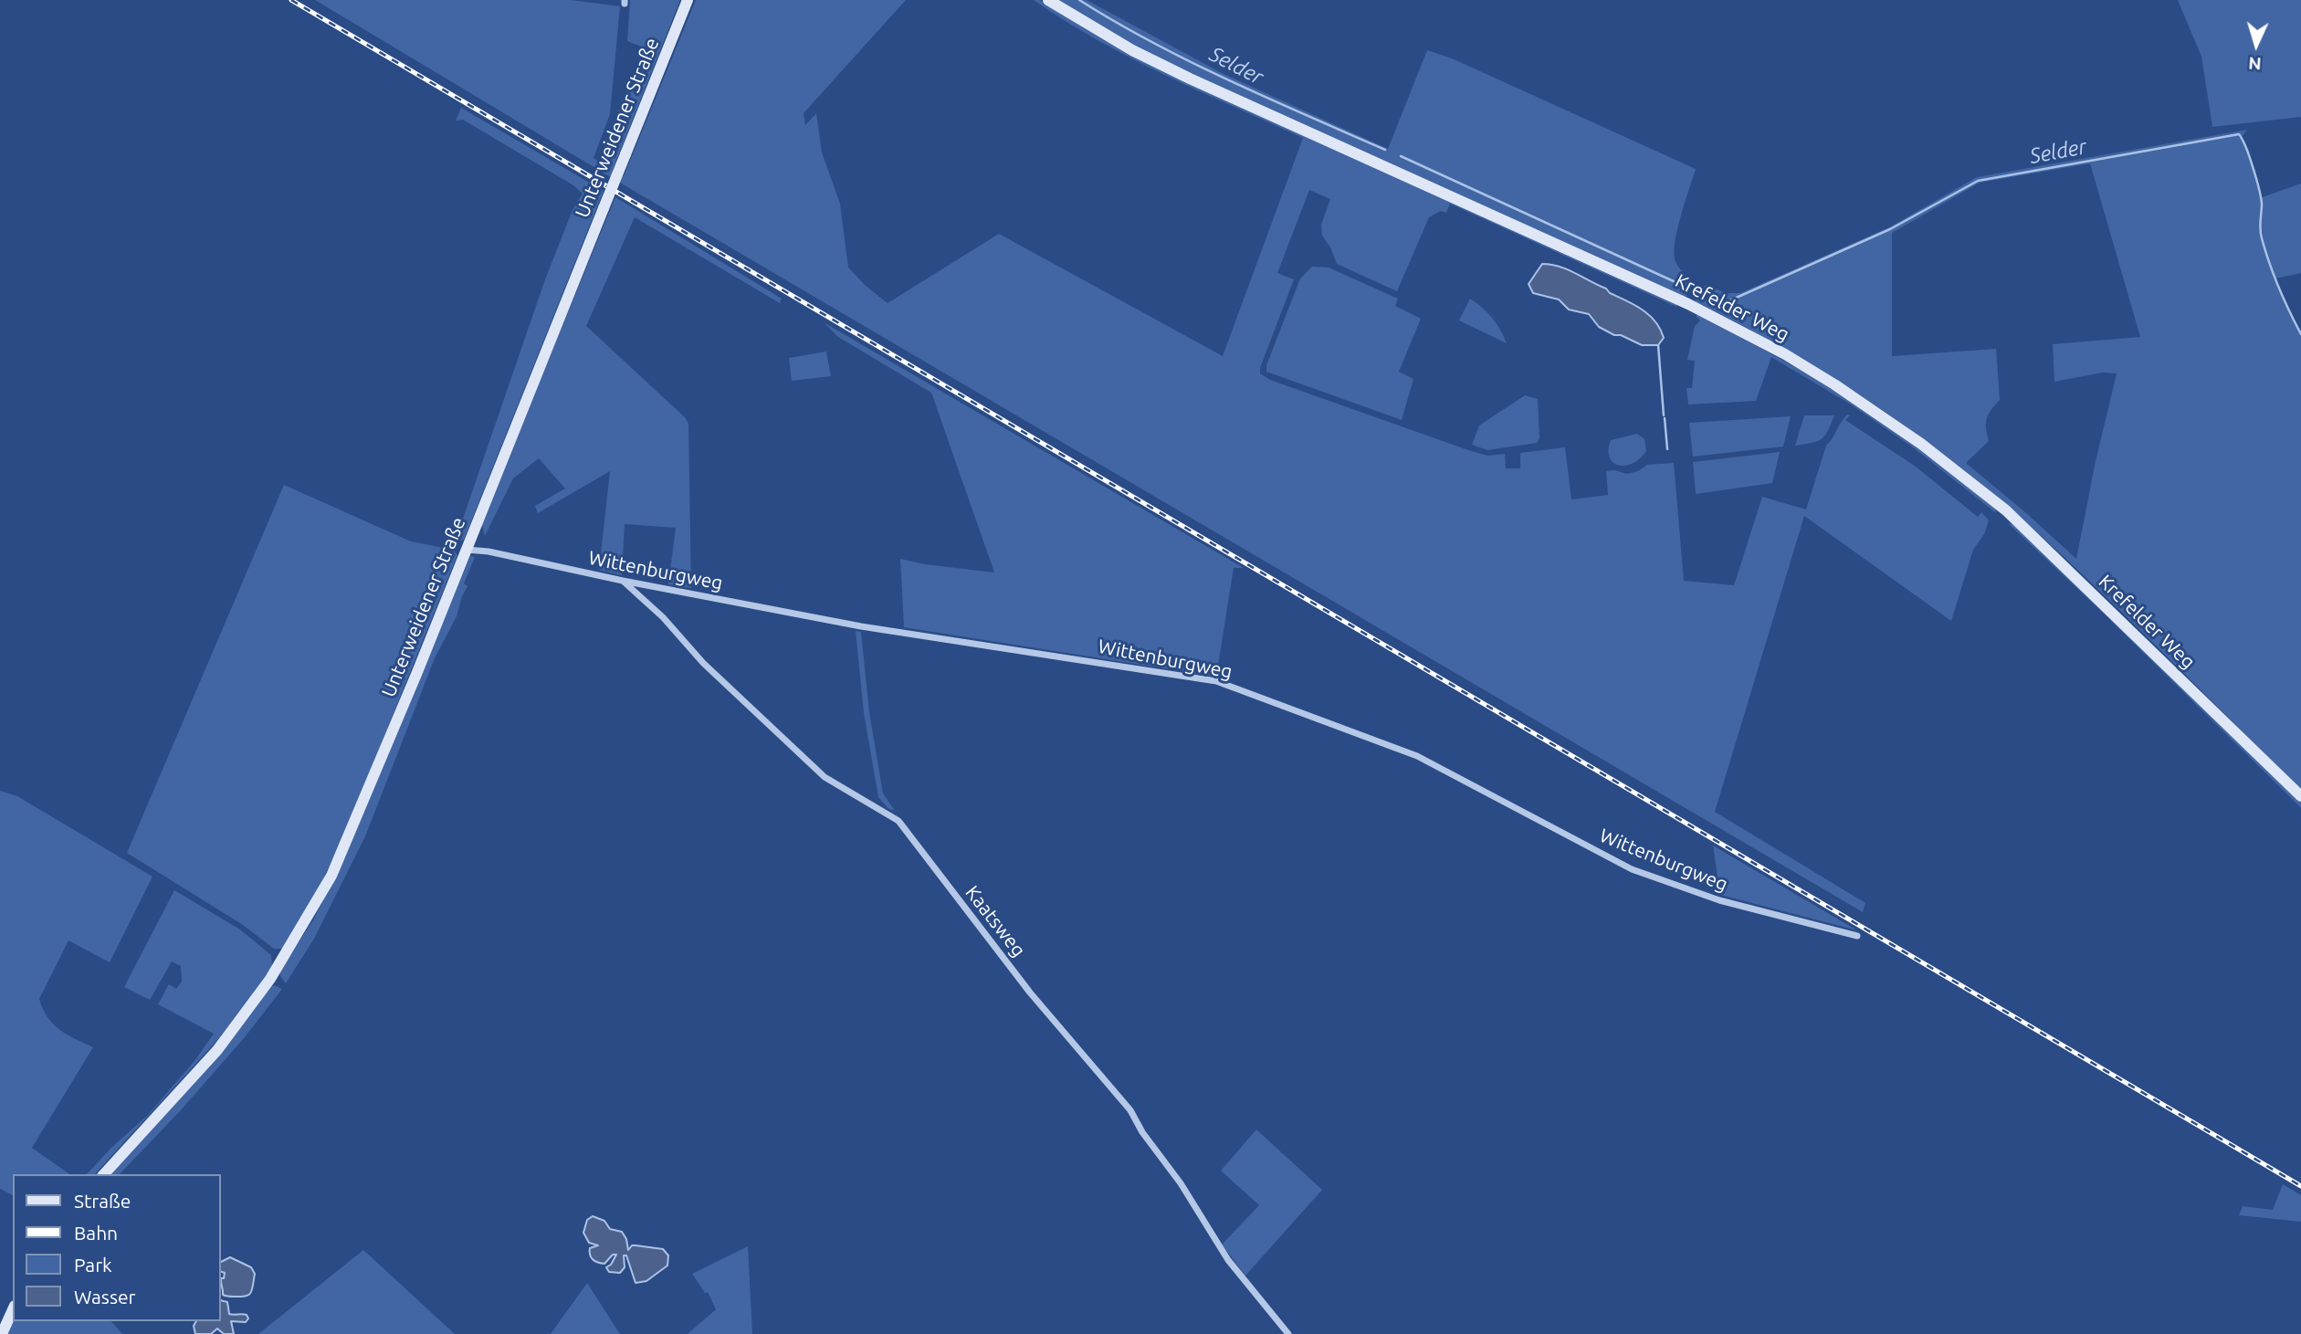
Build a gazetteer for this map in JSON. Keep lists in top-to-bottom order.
{
  "streets": {
    "street": [
      "Unterweidener Straße",
      "Krefelder Weg",
      "Wittenburgweg",
      "Kaatsweg"
    ]
  },
  "crossings": [
    ["Unterweidener Straße", "Wittenburgweg"],
    ["Wittenburgweg", "Kaatsweg"]
  ],
  "water": ["Selder"],
  "legend": [
    "Straße",
    "Bahn",
    "Park",
    "Wasser"
  ],
  "north": "bottom"
}
